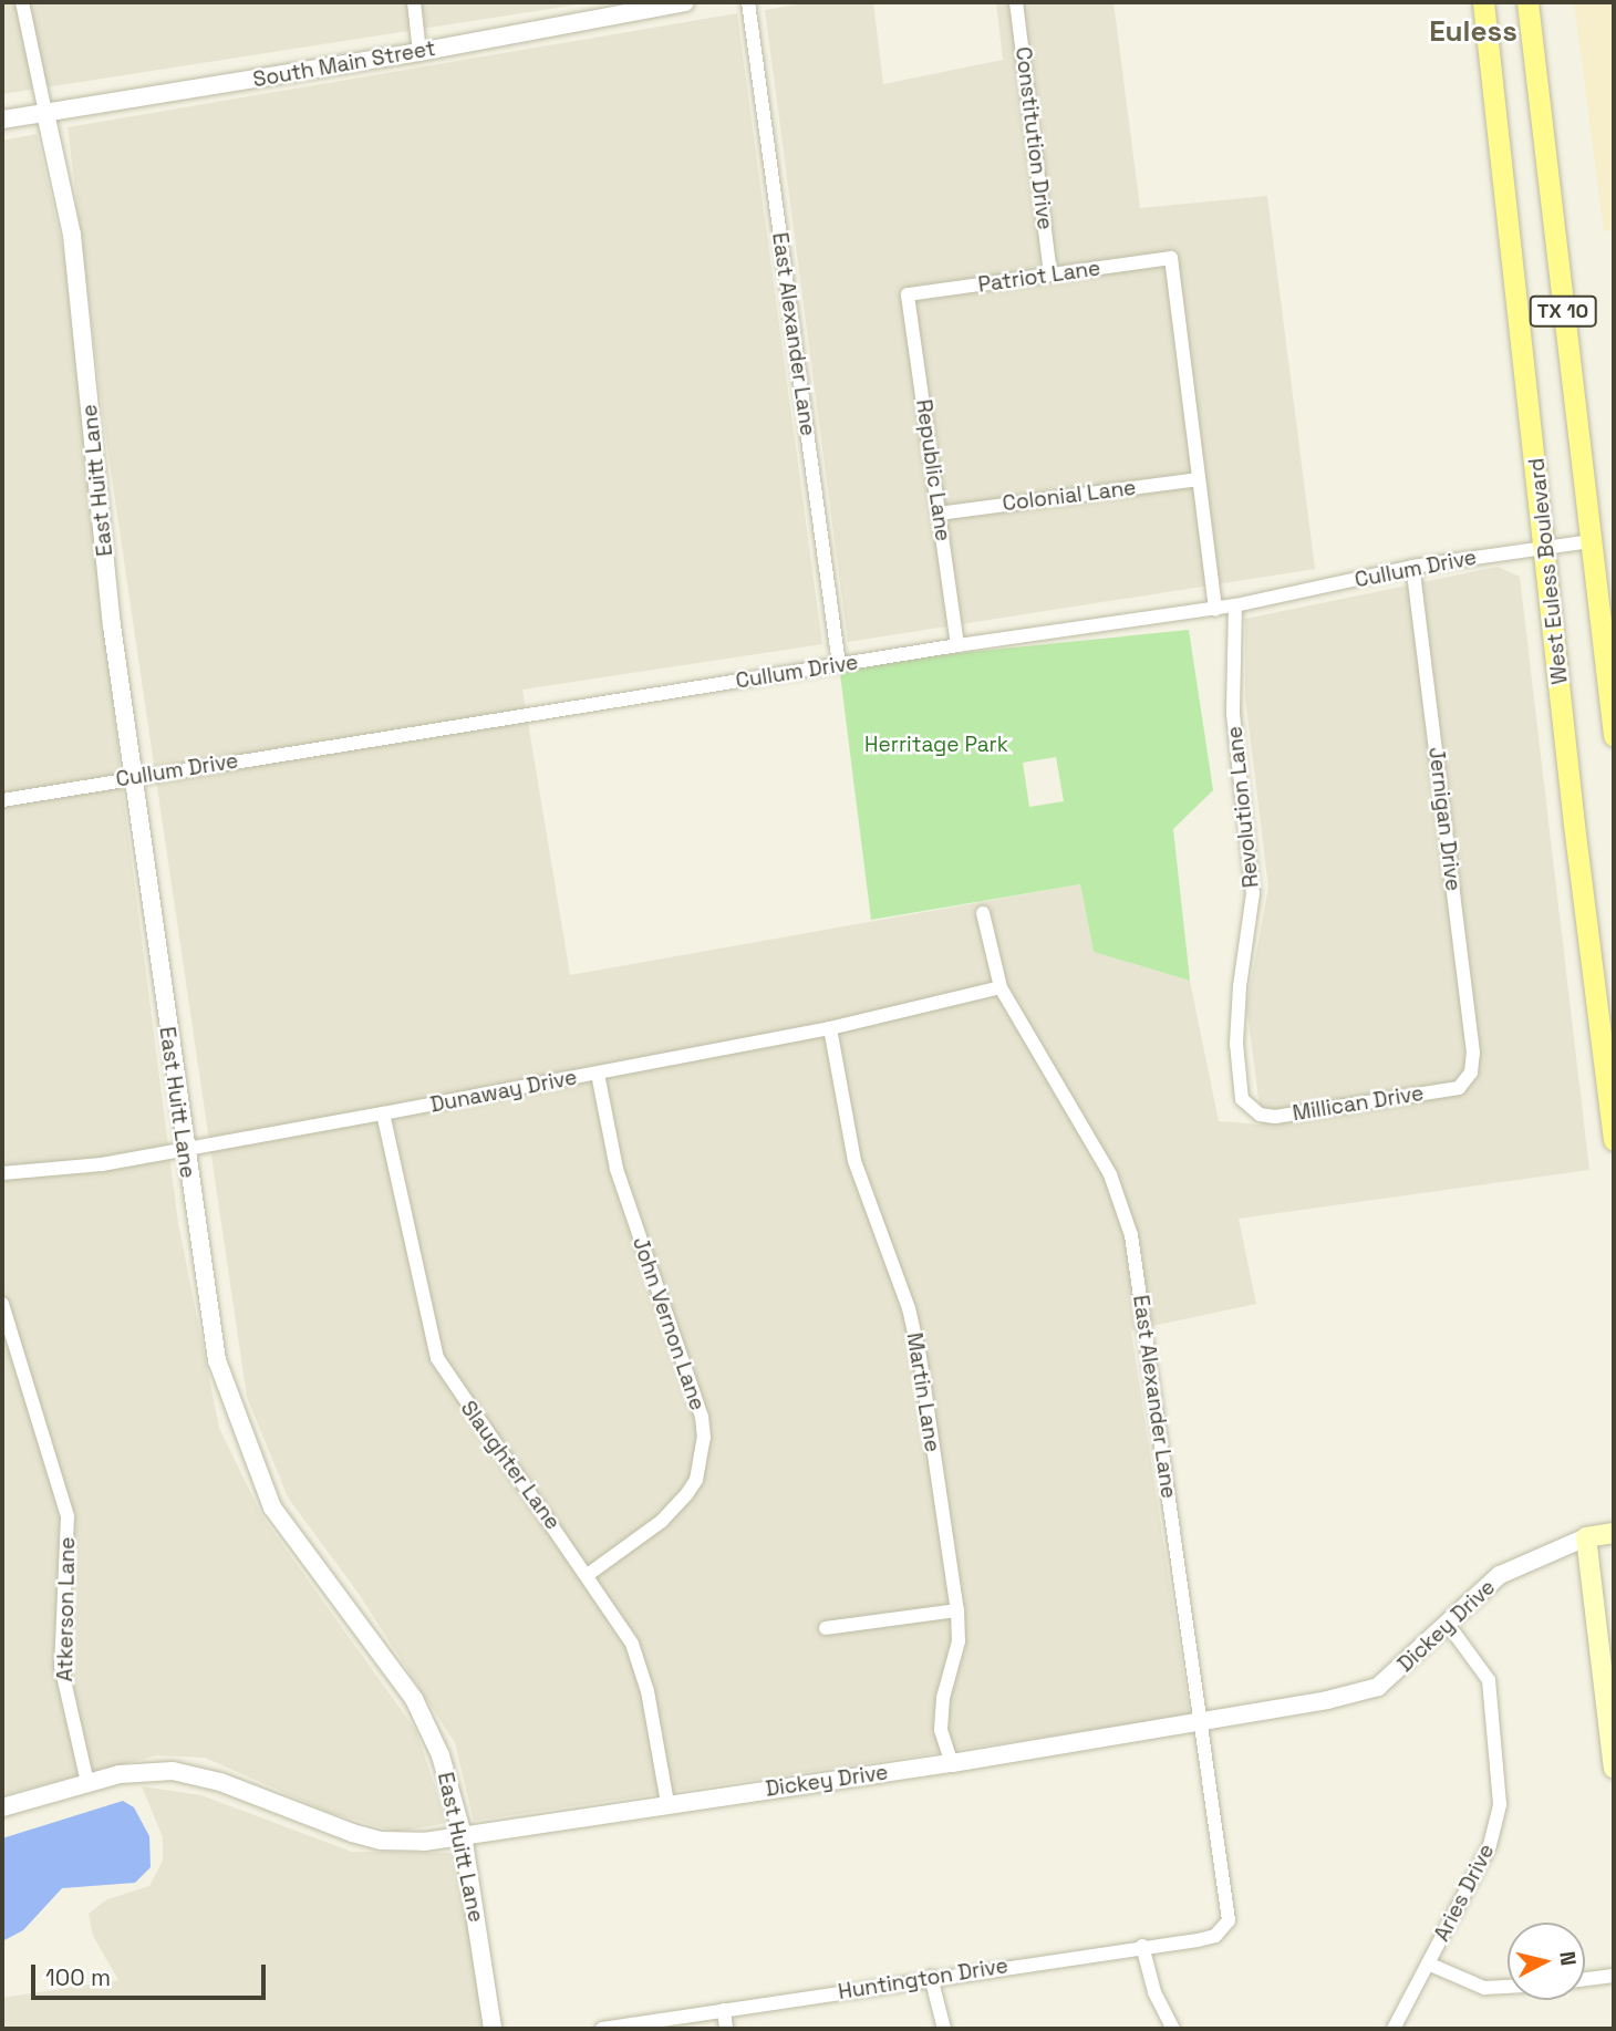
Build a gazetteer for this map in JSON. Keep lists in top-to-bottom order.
{
  "streets": {
    "main road": ["TX 10", "West Euless Boulevard", "Dickey Drive"],
    "street": [
      "South Main Street",
      "Constitution Drive",
      "Patriot Lane",
      "East Alexander Lane",
      "Republic Lane",
      "East Huitt Lane",
      "Colonial Lane",
      "Cullum Drive",
      "Revolution Lane",
      "Jernigan Drive",
      "Dunaway Drive",
      "Millican Drive",
      "John Vernon Lane",
      "Martin Lane",
      "Slaughter Lane",
      "Atkerson Lane",
      "Aries Drive",
      "Huntington Drive"
    ]
  },
  "crossings": [
    ["South Main Street", "East Huitt Lane"],
    ["Constitution Drive", "Patriot Lane"],
    ["Patriot Lane", "Republic Lane"],
    ["Patriot Lane", "Colonial Lane"],
    ["East Alexander Lane", "Cullum Drive"],
    ["East Alexander Lane", "Dunaway Drive"],
    ["East Alexander Lane", "Dickey Drive"],
    ["East Alexander Lane", "Huntington Drive"],
    ["Republic Lane", "Colonial Lane"],
    ["Republic Lane", "Cullum Drive"],
    ["East Huitt Lane", "Cullum Drive"],
    ["East Huitt Lane", "Dunaway Drive"],
    ["East Huitt Lane", "Dickey Drive"],
    ["Cullum Drive", "West Euless Boulevard"],
    ["Cullum Drive", "Revolution Lane"],
    ["Cullum Drive", "Jernigan Drive"],
    ["Revolution Lane", "Millican Drive"],
    ["Jernigan Drive", "Millican Drive"],
    ["Dunaway Drive", "John Vernon Lane"],
    ["Dunaway Drive", "Martin Lane"],
    ["Dunaway Drive", "Slaughter Lane"],
    ["John Vernon Lane", "Slaughter Lane"],
    ["Martin Lane", "Dickey Drive"],
    ["Slaughter Lane", "Dickey Drive"],
    ["Atkerson Lane", "Dickey Drive"],
    ["Dickey Drive", "Aries Drive"]
  ],
  "districts": ["Euless"],
  "parks": ["Herritage Park"],
  "scale_bar": "100 m",
  "north": "right"
}
